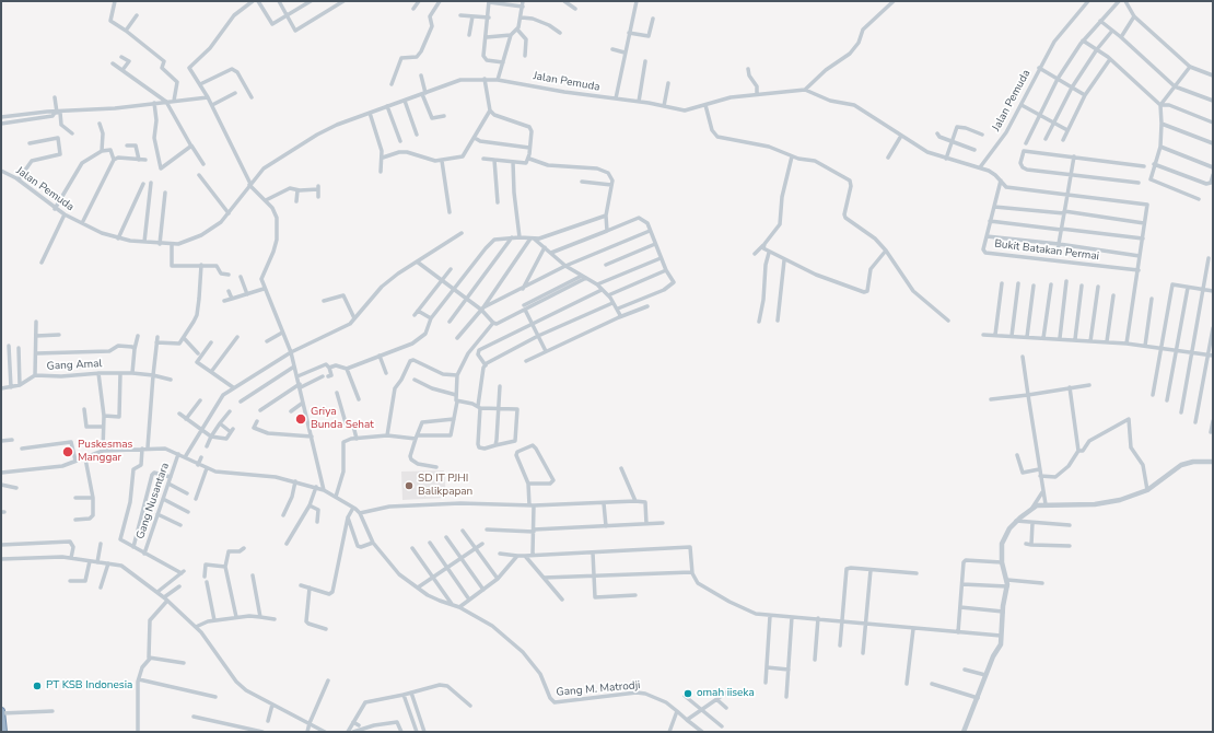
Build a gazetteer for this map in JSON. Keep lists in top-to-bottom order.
{
  "streets": {
    "street": [
      "Jalan Pemuda",
      "Bukit Batakan Permai",
      "Gang Amal",
      "Gang Nusantara",
      "Gang M. Matrodji"
    ]
  },
  "places": [
    "Griya Bunda Sehat",
    "Puskesmas Manggar",
    "SD IT PJHI Balikpapan",
    "PT KSB Indonesia",
    "omah iiseka"
  ]
}
